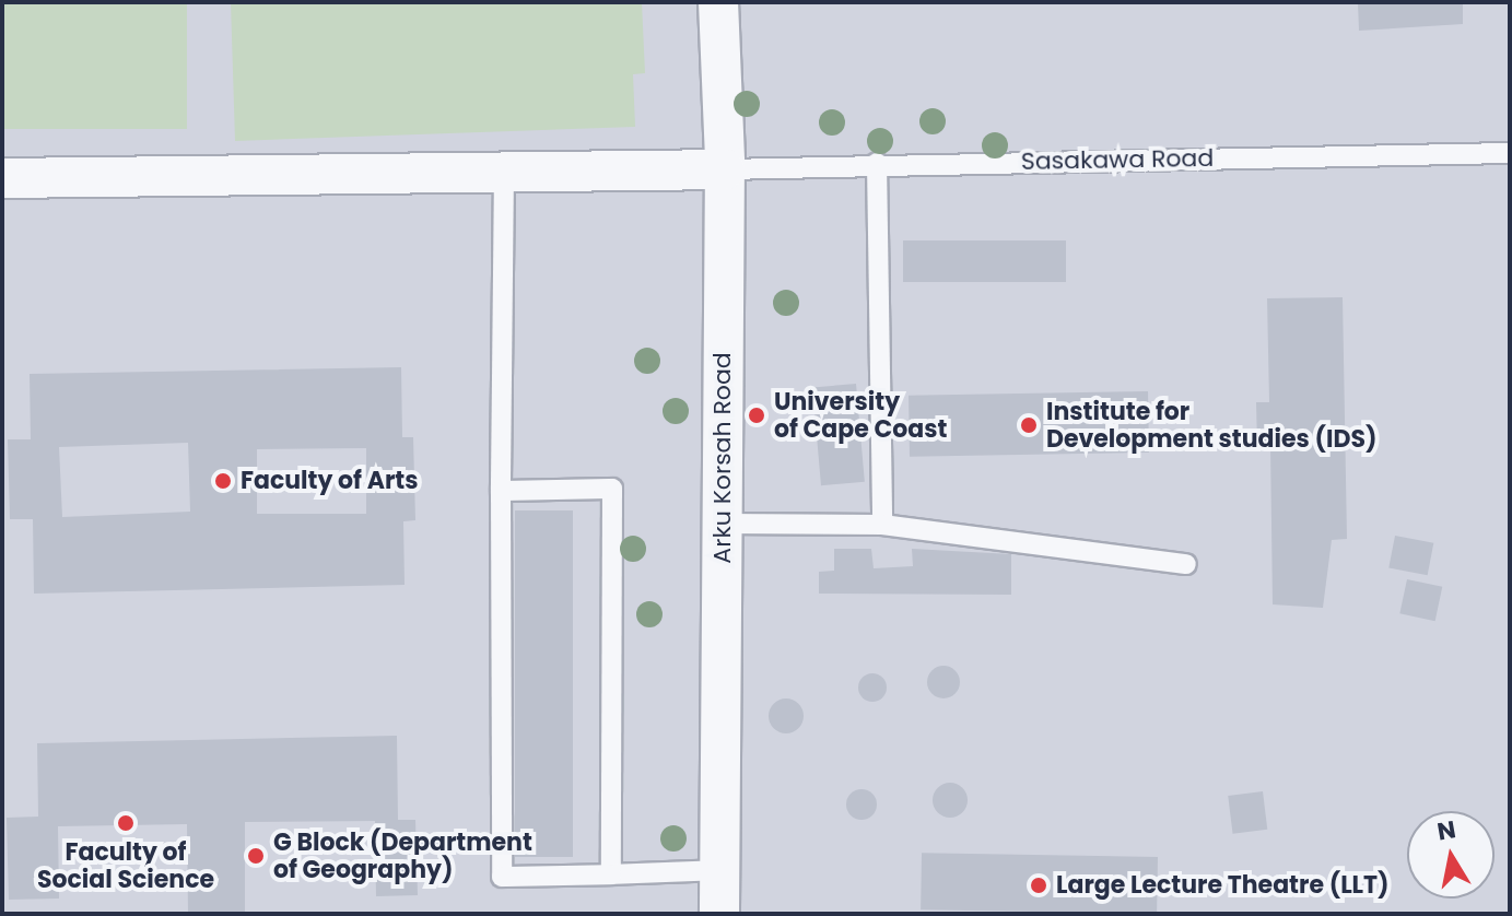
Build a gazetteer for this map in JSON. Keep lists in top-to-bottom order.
{
  "streets": {
    "street": ["Arku Korsah Road"],
    "lane": ["Sasakawa Road"]
  },
  "crossings": [
    ["Sasakawa Road", "Arku Korsah Road"]
  ],
  "places": [
    "University of Cape Coast",
    "Institute for Development studies (IDS)",
    "Faculty of Arts",
    "Faculty of Social Science",
    "G Block (Department of Geography)",
    "Large Lecture Theatre (LLT)"
  ],
  "north": "top"
}
